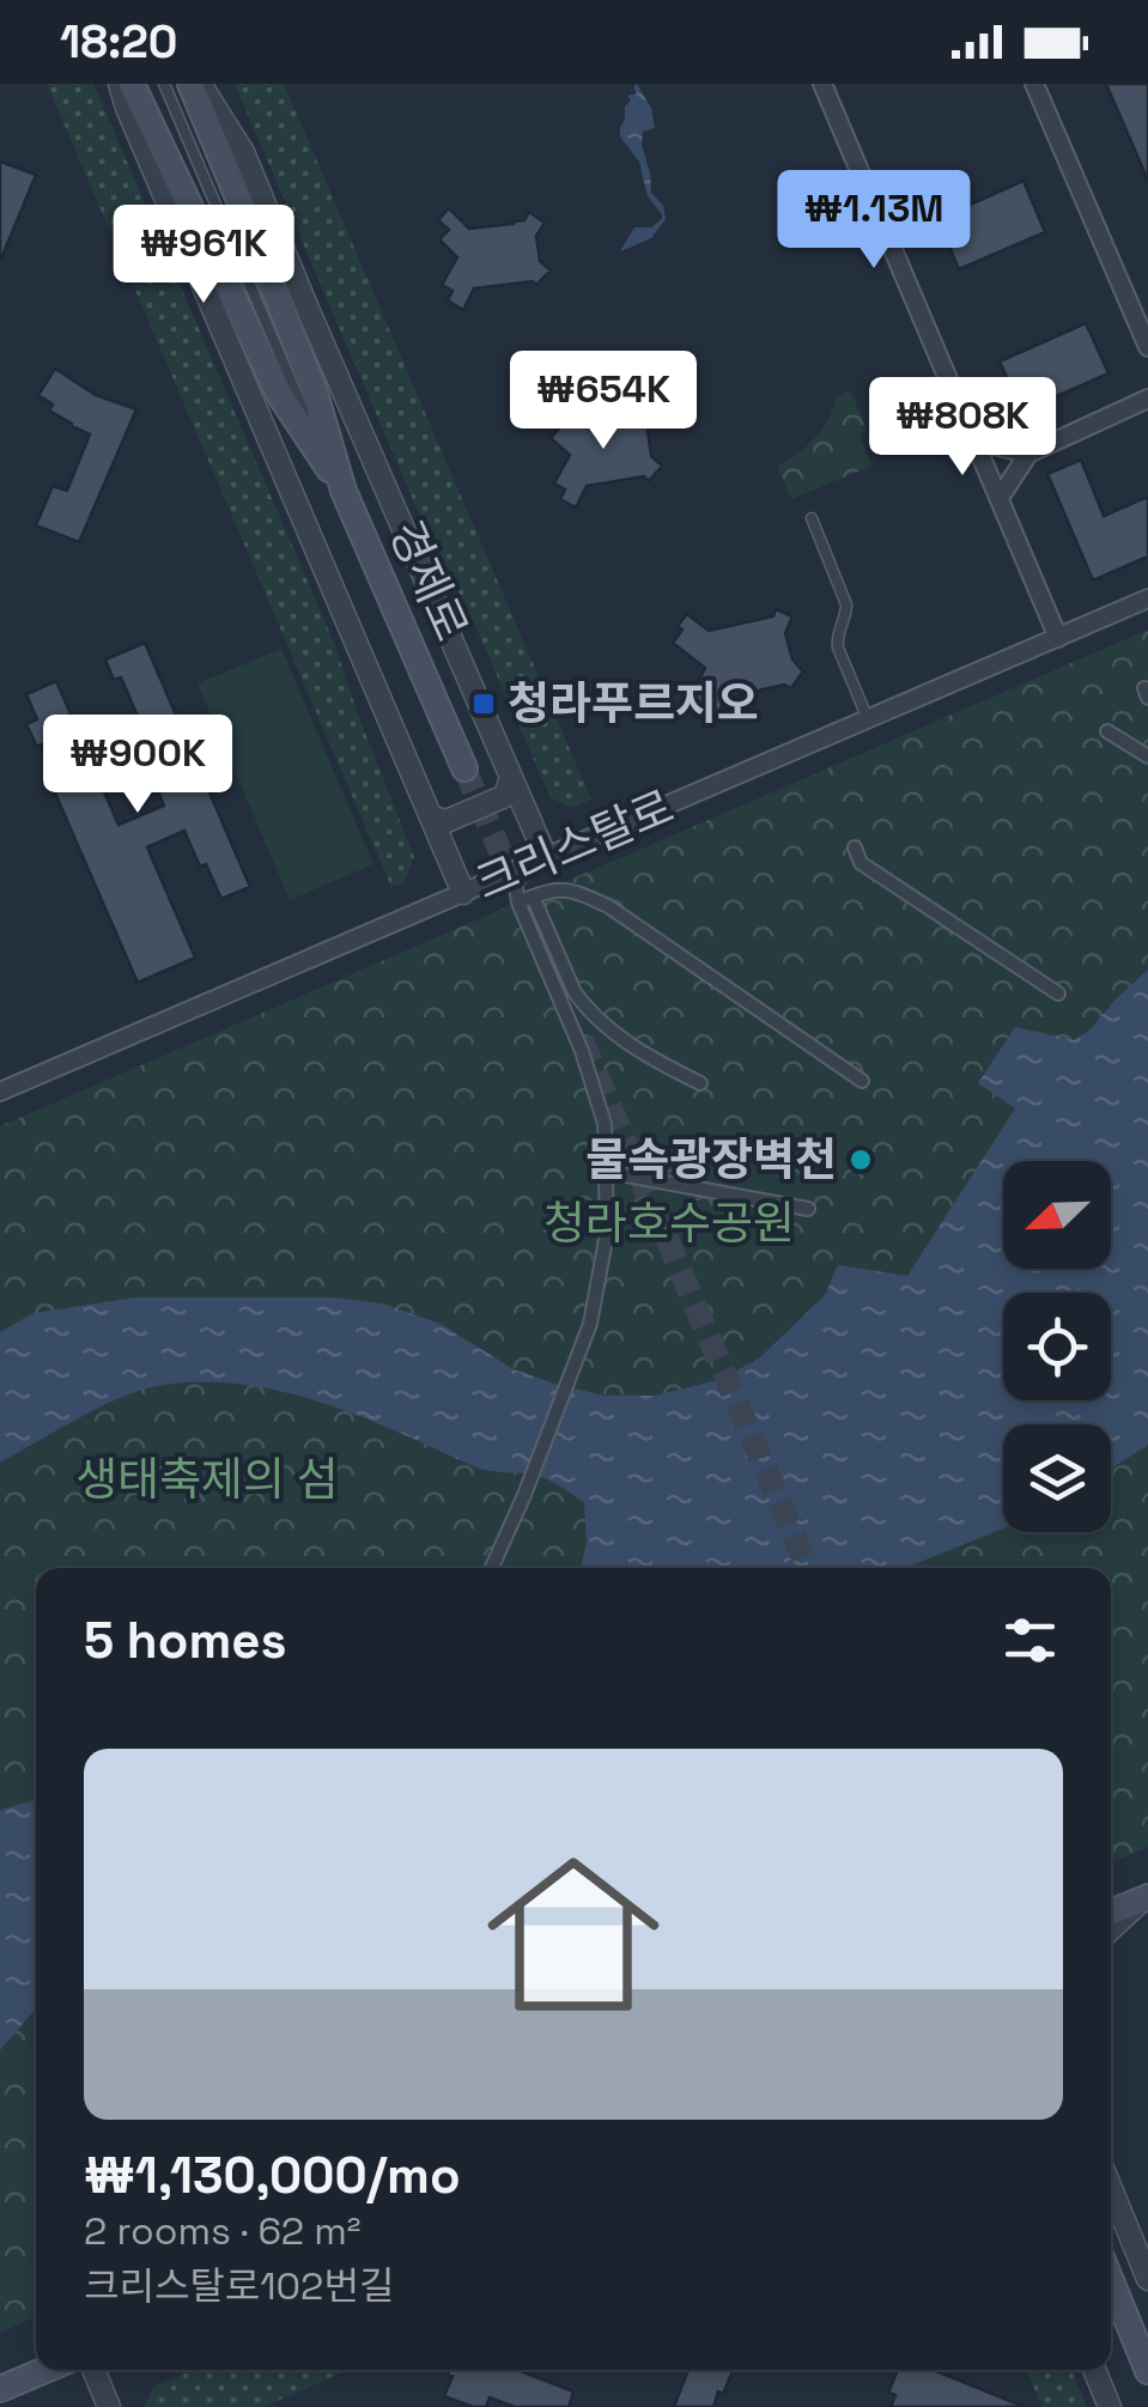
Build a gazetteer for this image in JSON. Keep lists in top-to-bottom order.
{
  "streets": {
    "main road": ["경제로"],
    "street": ["크리스탈로"]
  },
  "parks": ["청라호수공원", "생태축제의 섬"],
  "places": {
    "transit": ["청라푸르지오"],
    "other": ["물속광장벽천"]
  },
  "north": "bottom left",
  "page": {
    "status": "18:20",
    "price": [
      "₩1.13M",
      "₩961K",
      "₩654K",
      "₩808K",
      "₩900K"
    ],
    "heading": "5 homes",
    "list": [
      {
        "name": "₩1,130,000/mo",
        "note": "2 rooms · 62 m² · 크리스탈로102번길"
      }
    ]
  }
}
